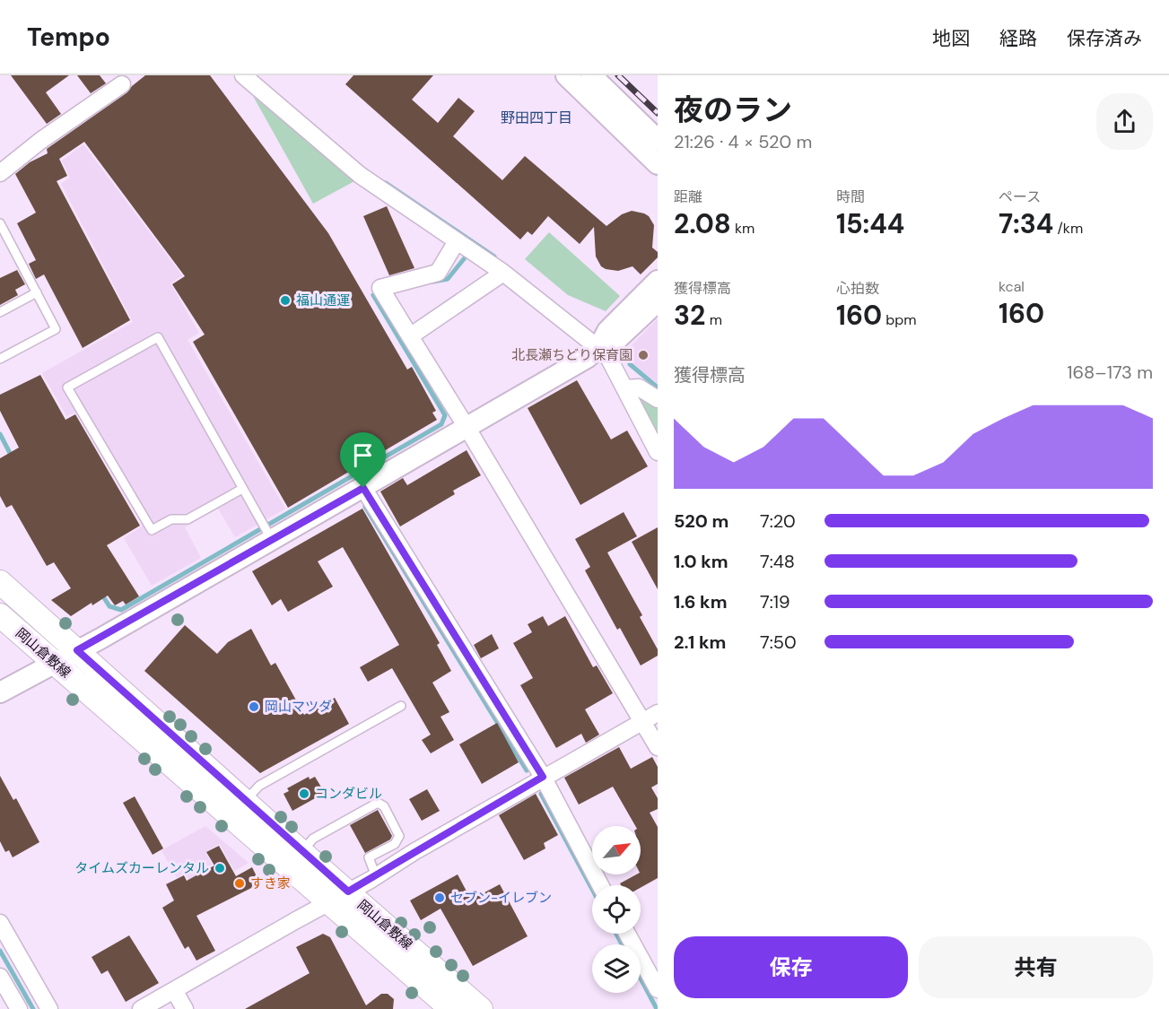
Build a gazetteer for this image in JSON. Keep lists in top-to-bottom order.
{
  "streets": {
    "main road": ["岡山倉敷線"]
  },
  "districts": ["野田四丁目"],
  "places": [
    "福山通運",
    "北長瀬ちどり保育園",
    "岡山マツダ",
    "コンダビル",
    "タイムズカーレンタル",
    "すき家",
    "セブン-イレブン"
  ],
  "north": "top right",
  "page": {
    "header": "Tempo",
    "nav": ["地図", "経路", "保存済み"],
    "heading": ["夜のラン", "21:26 · 4 × 520 m"],
    "stats": [
      ["距離", "2.08 km"],
      ["時間", "15:44"],
      ["ペース", "7:34 /km"],
      ["獲得標高", "32 m"],
      ["心拍数", "160 bpm"],
      ["kcal", "160"]
    ],
    "chart": ["獲得標高", "168–173 m"],
    "list": [
      {
        "name": "520 m",
        "note": "7:20"
      },
      {
        "name": "1.0 km",
        "note": "7:48"
      },
      {
        "name": "1.6 km",
        "note": "7:19"
      },
      {
        "name": "2.1 km",
        "note": "7:50"
      }
    ],
    "buttons": ["保存", "共有"]
  }
}
